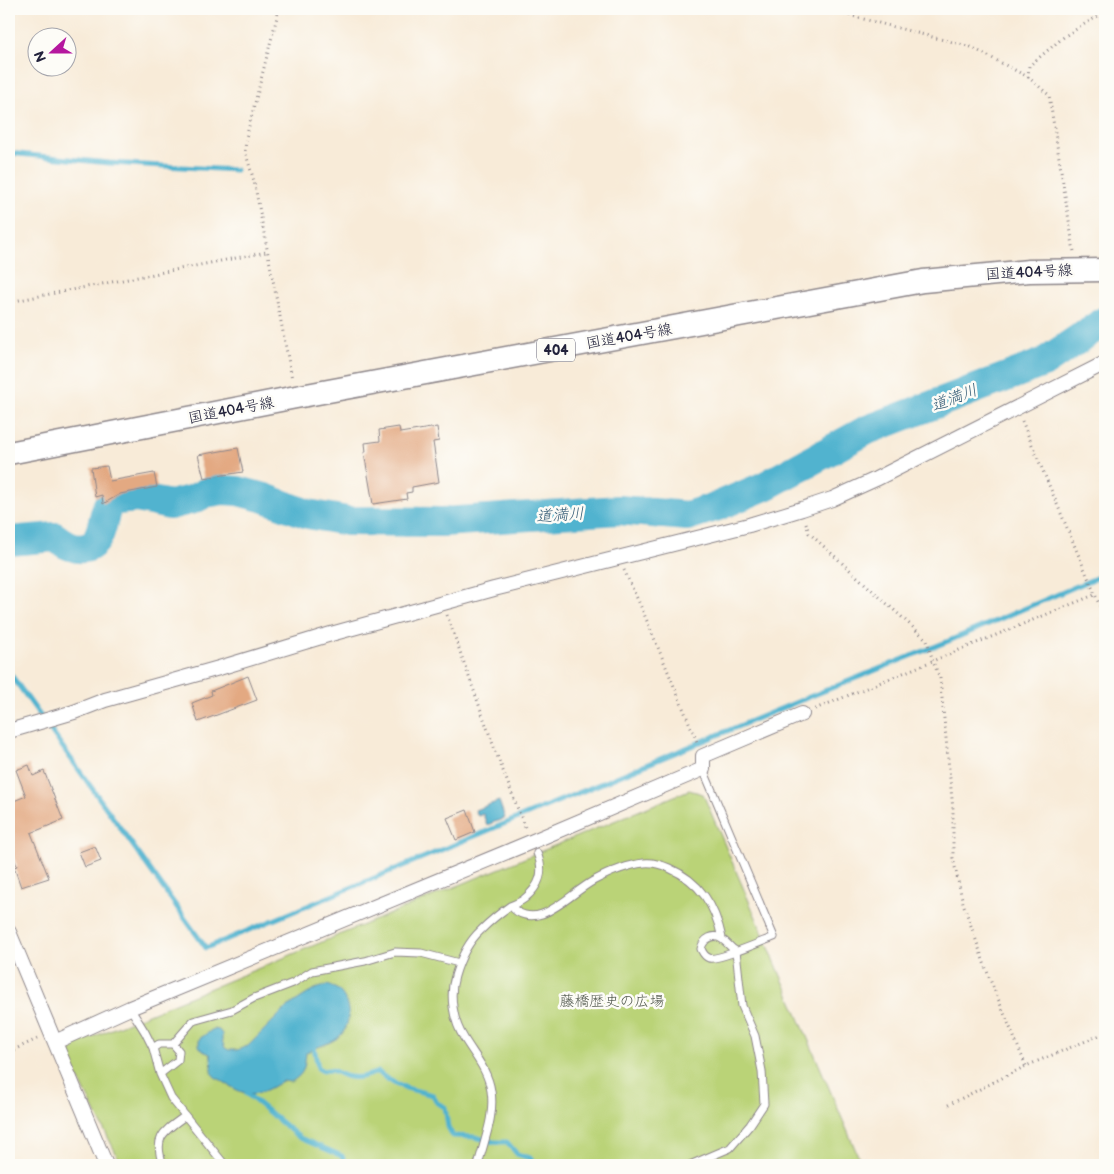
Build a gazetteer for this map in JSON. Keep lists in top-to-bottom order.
{
  "streets": {
    "highway": ["国道404号線", "404"]
  },
  "water": ["道満川"],
  "parks": ["藤橋歴史の広場"],
  "north": "left"
}
